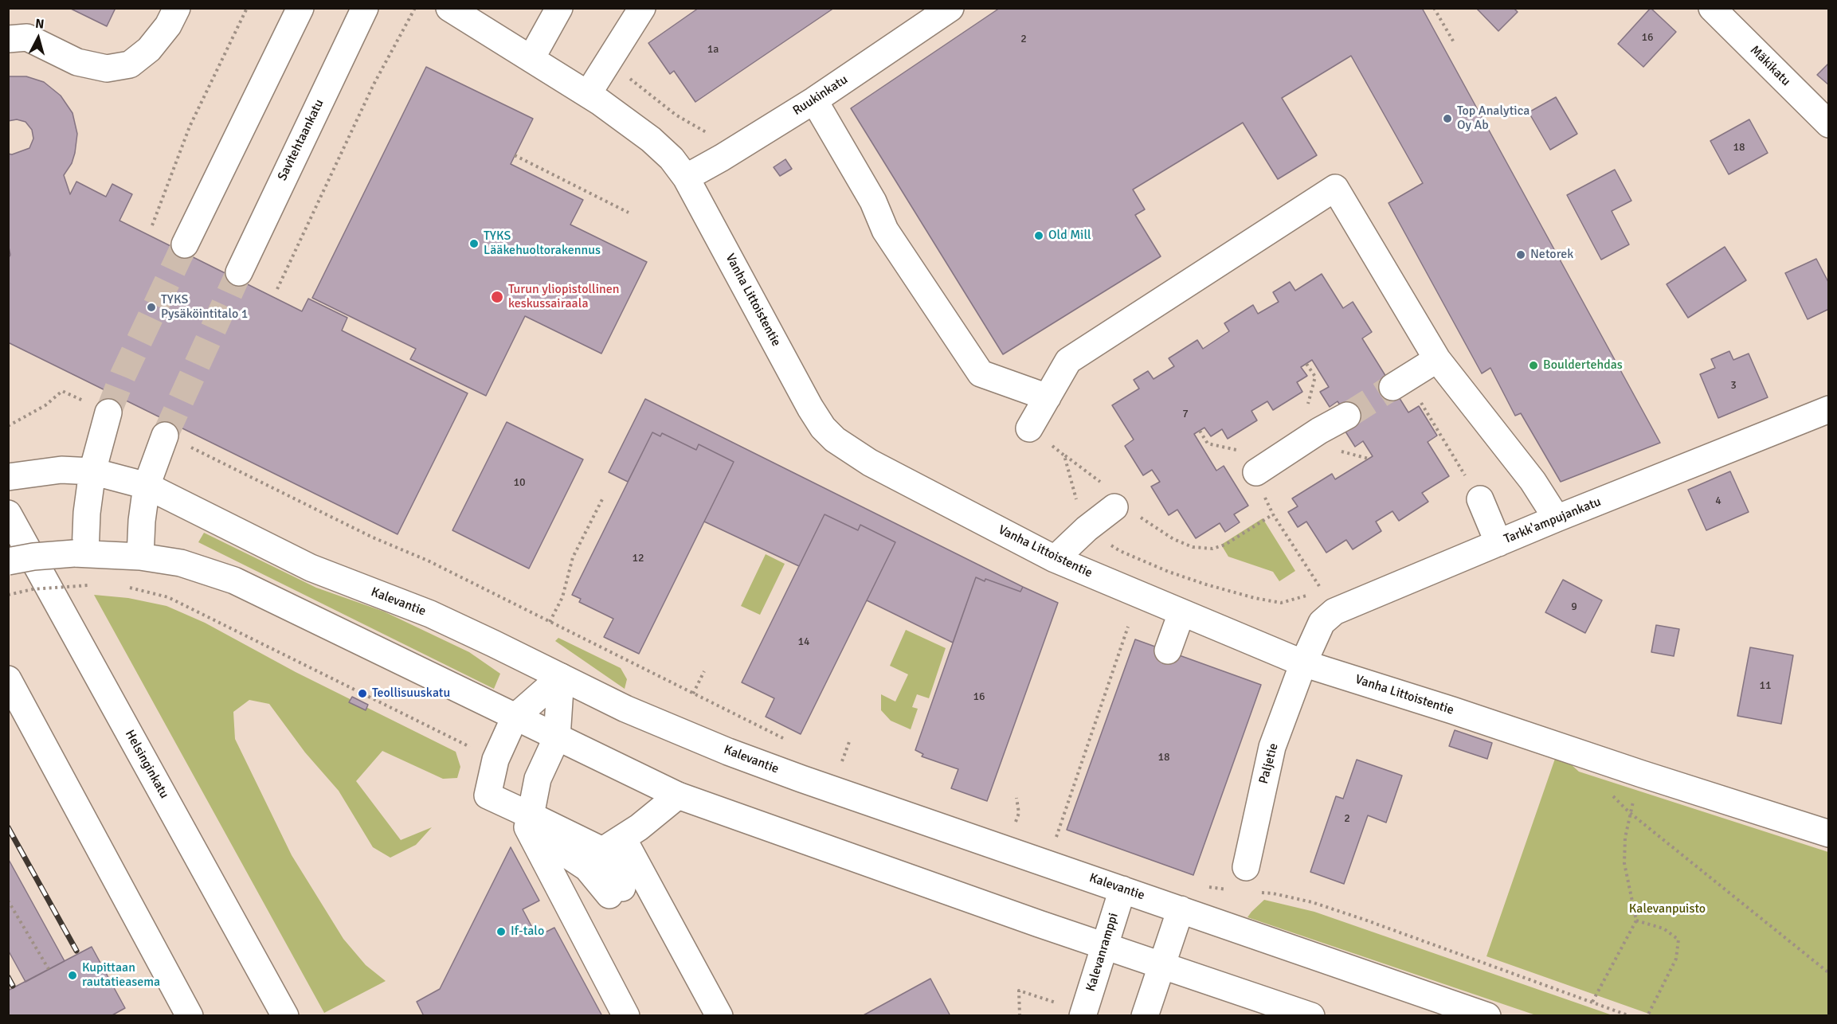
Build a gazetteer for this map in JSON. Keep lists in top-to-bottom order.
{
  "streets": {
    "main road": [
      "Mäkikatu",
      "Ruukinkatu",
      "Savitehtaankatu",
      "Vanha Littoistentie",
      "Tarkk'ampujankatu",
      "Kalevantie",
      "Paljetie",
      "Helsinginkatu",
      "Kalevanramppi"
    ]
  },
  "crossings": [
    ["Ruukinkatu", "Vanha Littoistentie"],
    ["Vanha Littoistentie", "Tarkk'ampujankatu"],
    ["Vanha Littoistentie", "Paljetie"],
    ["Tarkk'ampujankatu", "Paljetie"],
    ["Kalevantie", "Kalevanramppi"]
  ],
  "parks": ["Kalevanpuisto"],
  "places": [
    "Top Analytica Oy Ab",
    "Old Mill",
    "TYKS Lääkehuoltorakennus",
    "Netorek",
    "Turun yliopistollinen keskussairaala",
    "TYKS Pysäköintitalo 1",
    "Bouldertehdas",
    "Teollisuuskatu",
    "If-talo",
    "Kupittaan rautatieasema"
  ],
  "house_numbers": [
    "16",
    "2",
    "1a",
    "18",
    "3",
    "7",
    "10",
    "4",
    "12",
    "9",
    "14",
    "11",
    "16",
    "18",
    "2"
  ],
  "north": "top"
}
